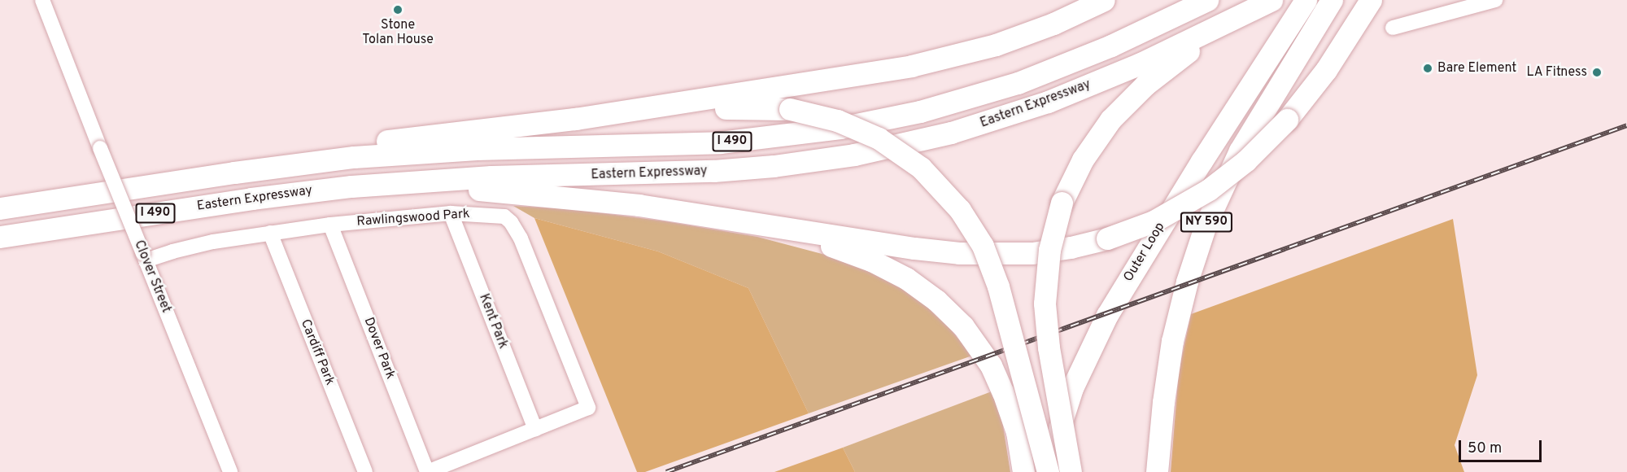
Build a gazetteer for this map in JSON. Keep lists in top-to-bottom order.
{
  "streets": {
    "highway": [
      "Eastern Expressway",
      "I 490",
      "NY 590",
      "Outer Loop"
    ],
    "street": [
      "Rawlingswood Park",
      "Clover Street",
      "Kent Park",
      "Dover Park",
      "Cardiff Park"
    ]
  },
  "crossings": [
    ["Rawlingswood Park", "Clover Street"],
    ["Rawlingswood Park", "Kent Park"],
    ["Rawlingswood Park", "Dover Park"],
    ["Rawlingswood Park", "Cardiff Park"]
  ],
  "places": ["Stone Tolan House", "Bare Element", "LA Fitness"],
  "scale_bar": "50 m"
}
